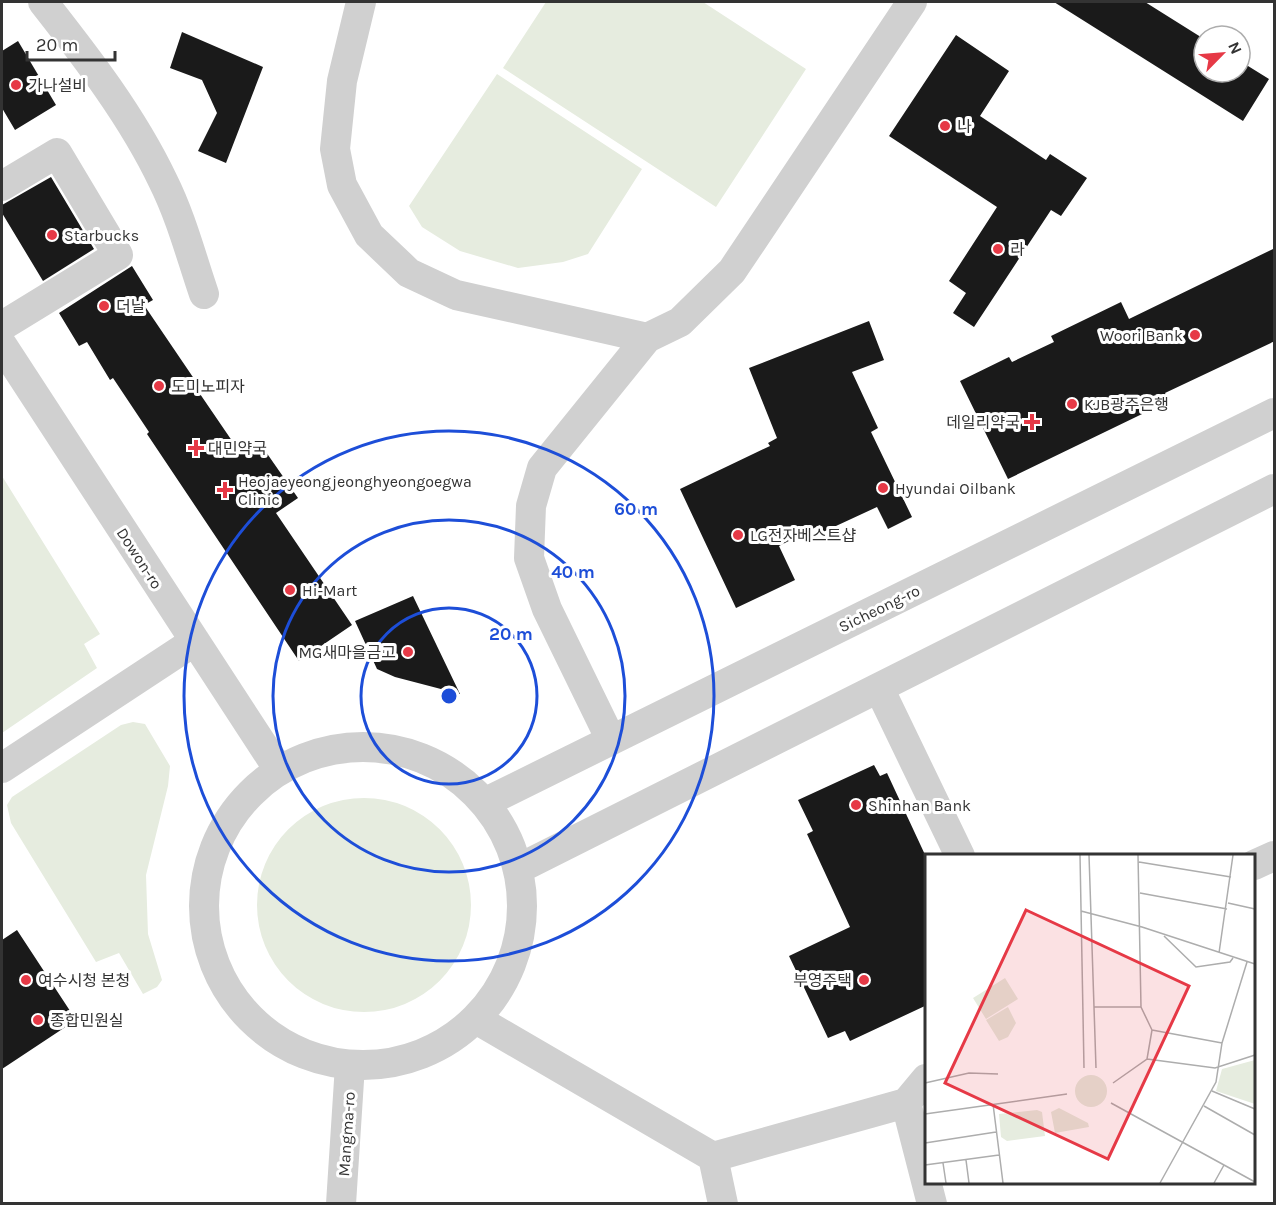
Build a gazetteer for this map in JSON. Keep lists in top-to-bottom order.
{
  "streets": {
    "street": ["Dowon-ro", "Sicheong-ro", "Mangma-ro"]
  },
  "places": {
    "other": [
      "가나설비",
      "나",
      "Starbucks",
      "라",
      "더날",
      "Woori Bank",
      "도미노피자",
      "KJB광주은행",
      "Hyundai Oilbank",
      "LG전자베스트샵",
      "Hi-Mart",
      "MG새마을금고",
      "Shinhan Bank",
      "여수시청 본청",
      "부영주택",
      "종합민원실"
    ],
    "health": ["데일리약국", "대민약국", "Heojaeyeongjeonghyeongoegwa Clinic"]
  },
  "scale_bar": "20 m",
  "north": "top right",
  "rings": ["60 m", "40 m", "20 m"]
}
